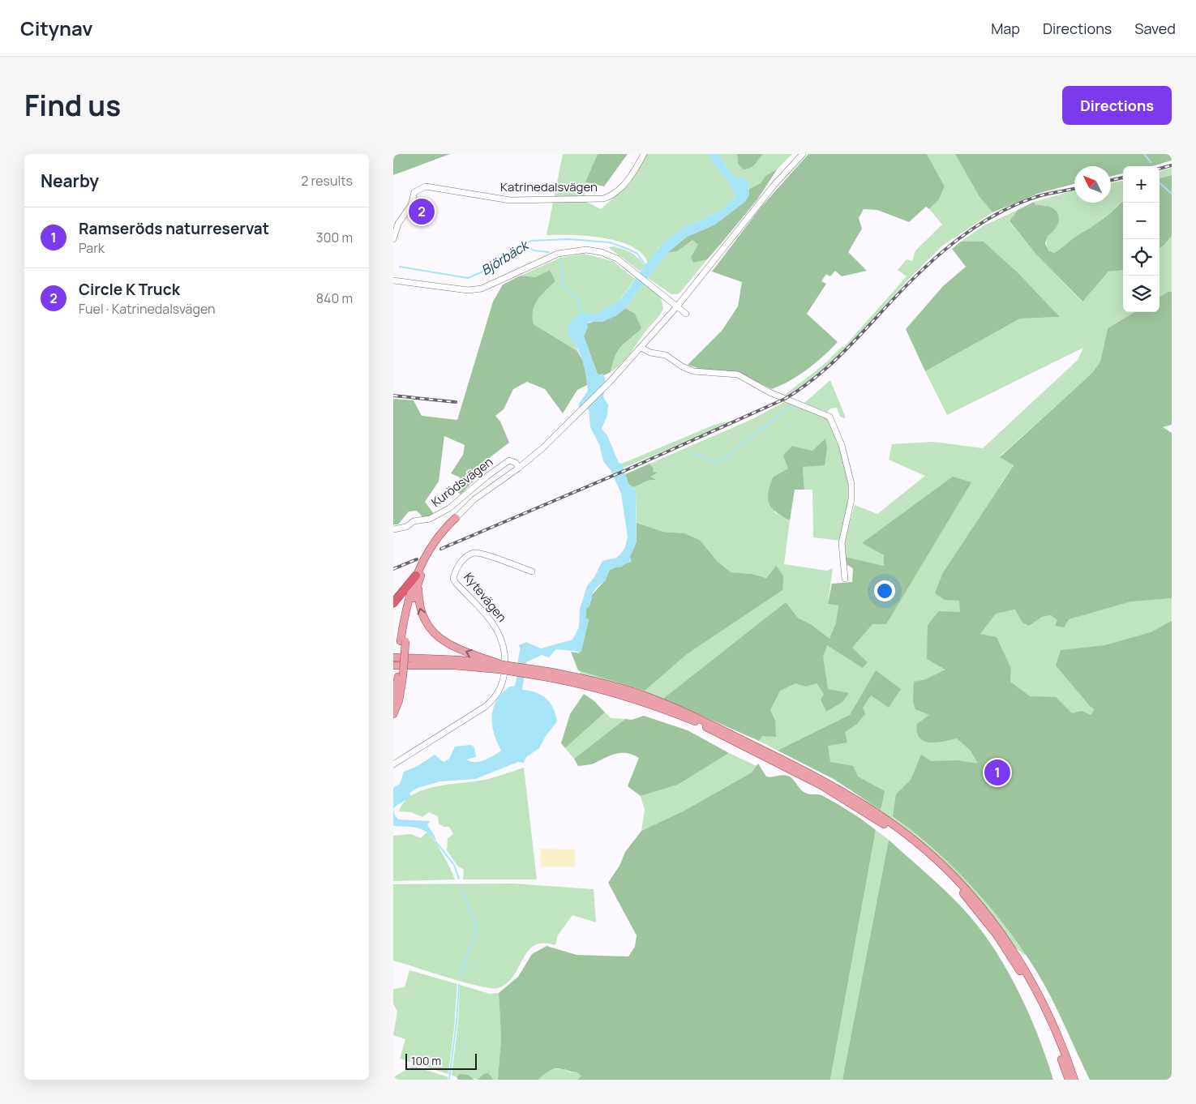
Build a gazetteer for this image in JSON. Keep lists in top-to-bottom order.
{
  "streets": {
    "street": ["Katrinedalsvägen", "Kurödsvägen", "Kytevägen"]
  },
  "water": ["Björbäck"],
  "scale_bar": "100 m",
  "north": "top left",
  "page": {
    "header": "Citynav",
    "nav": ["Map", "Directions", "Saved"],
    "title": "Find us",
    "buttons": "Directions",
    "heading": ["Nearby", "2 results"],
    "map_buttons": ["+", "−"],
    "pins": ["2", "1"],
    "list": [
      {
        "mark": "1",
        "name": "Ramseröds naturreservat",
        "note": "Park",
        "value": "300 m"
      },
      {
        "mark": "2",
        "name": "Circle K Truck",
        "note": "Fuel · Katrinedalsvägen",
        "value": "840 m"
      }
    ],
    "scale": "100 m"
  }
}
